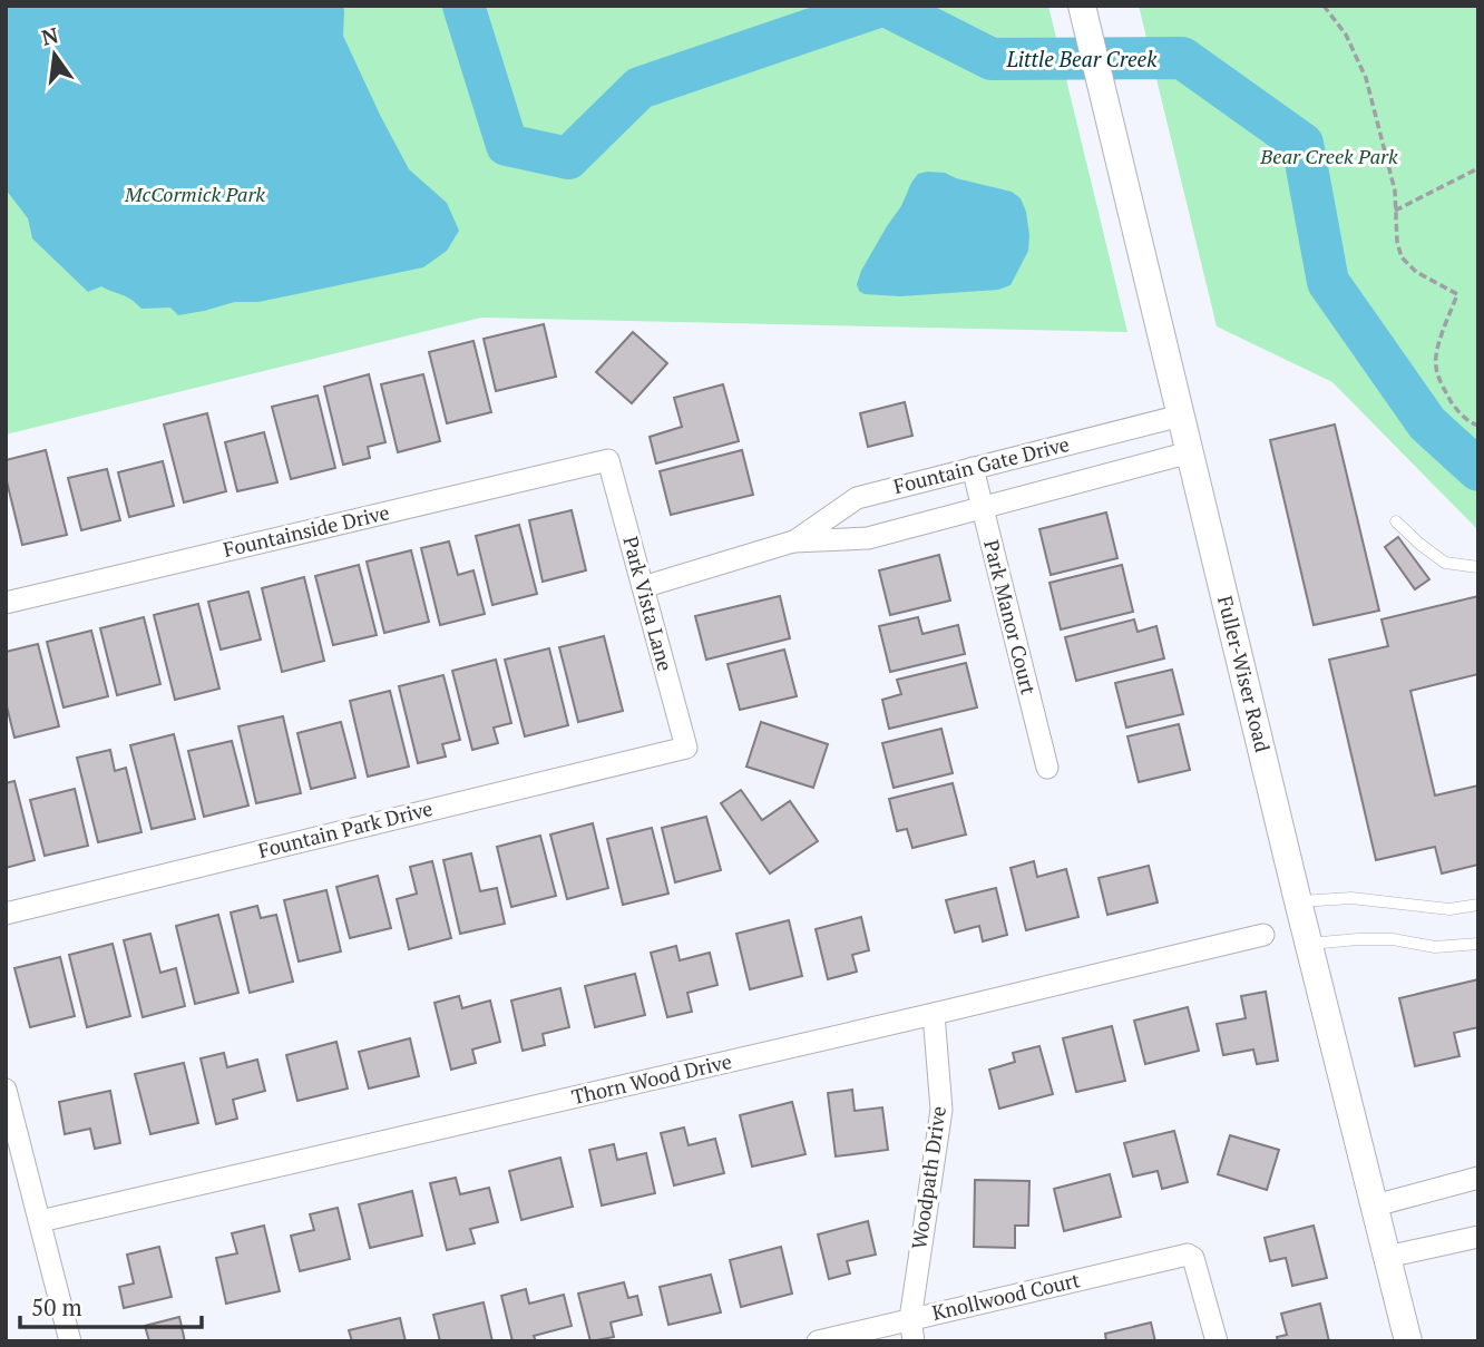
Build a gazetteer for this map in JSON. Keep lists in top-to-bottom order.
{
  "streets": {
    "street": [
      "Fountain Gate Drive",
      "Fountainside Drive",
      "Park Vista Lane",
      "Park Manor Court",
      "Fuller-Wiser Road",
      "Fountain Park Drive",
      "Thorn Wood Drive",
      "Woodpath Drive",
      "Knollwood Court"
    ]
  },
  "crossings": [
    ["Fountain Gate Drive", "Park Vista Lane"],
    ["Fountain Gate Drive", "Park Manor Court"],
    ["Fountain Gate Drive", "Fuller-Wiser Road"],
    ["Fountainside Drive", "Park Vista Lane"],
    ["Park Vista Lane", "Fountain Park Drive"],
    ["Thorn Wood Drive", "Woodpath Drive"],
    ["Woodpath Drive", "Knollwood Court"]
  ],
  "water": ["Little Bear Creek"],
  "parks": ["Bear Creek Park", "McCormick Park"],
  "scale_bar": "50 m",
  "north": "top"
}
